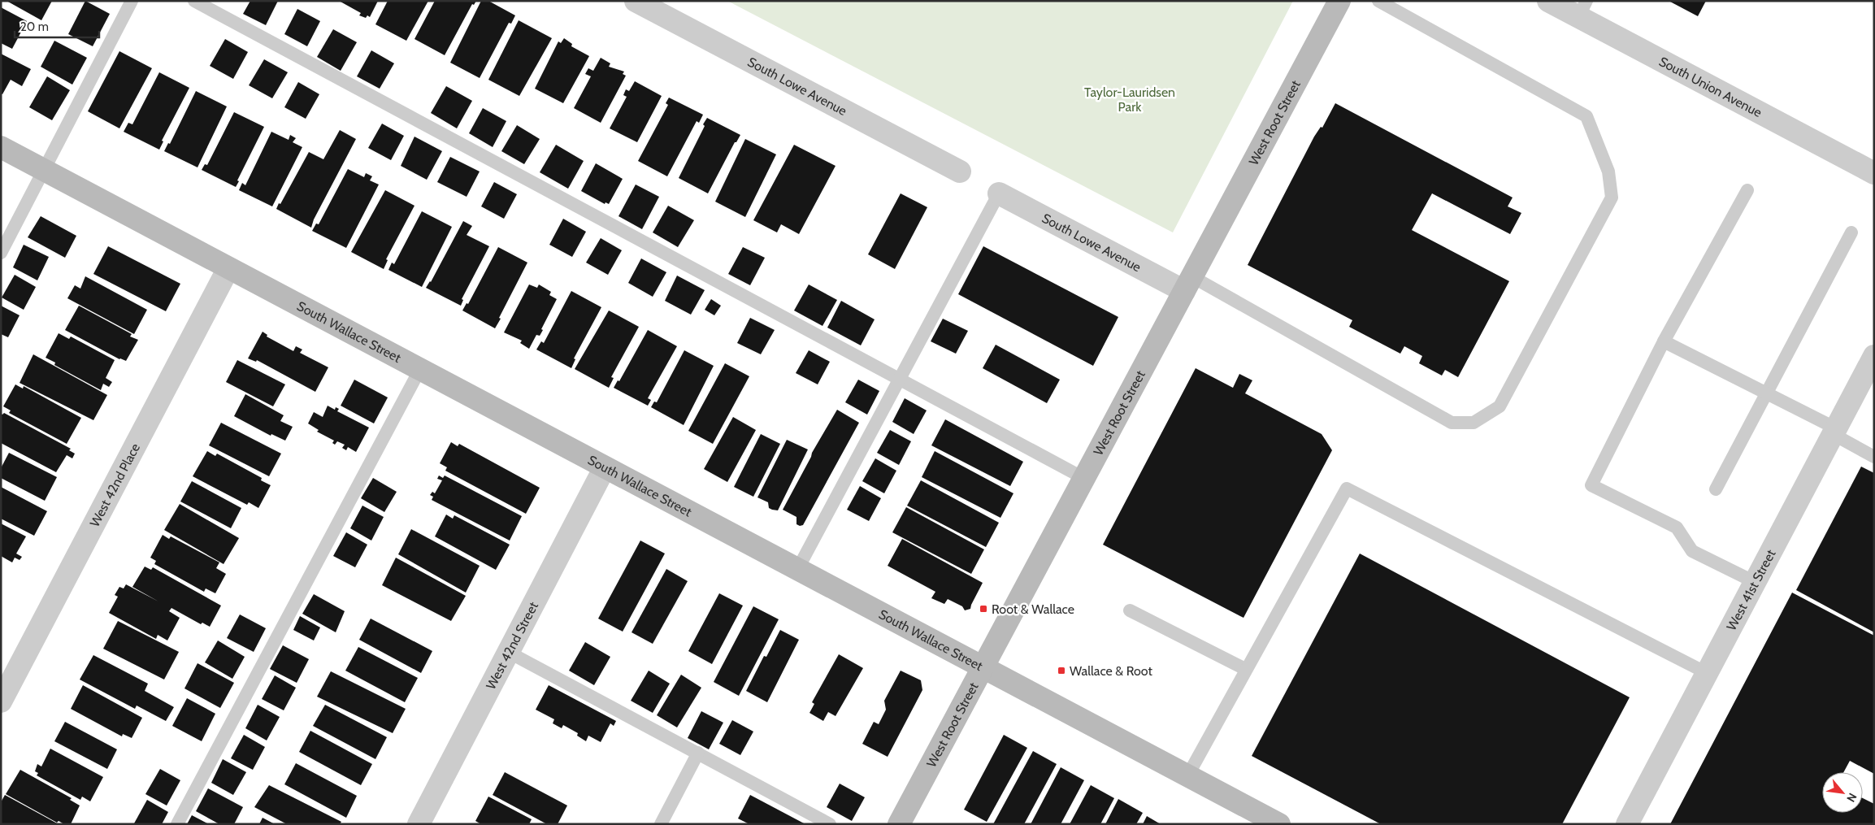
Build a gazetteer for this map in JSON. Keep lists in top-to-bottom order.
{
  "streets": {
    "street": [
      "South Lowe Avenue",
      "South Union Avenue",
      "West Root Street",
      "South Wallace Street",
      "West 42nd Place",
      "West 41st Street",
      "West 42nd Street"
    ]
  },
  "crossings": [
    ["South Lowe Avenue", "West Root Street"],
    ["West Root Street", "South Wallace Street"],
    ["South Wallace Street", "West 42nd Place"],
    ["South Wallace Street", "West 42nd Street"]
  ],
  "parks": ["Taylor-Lauridsen Park"],
  "places": {
    "transit": ["Root & Wallace", "Wallace & Root"]
  },
  "scale_bar": "20 m",
  "north": "bottom right"
}
